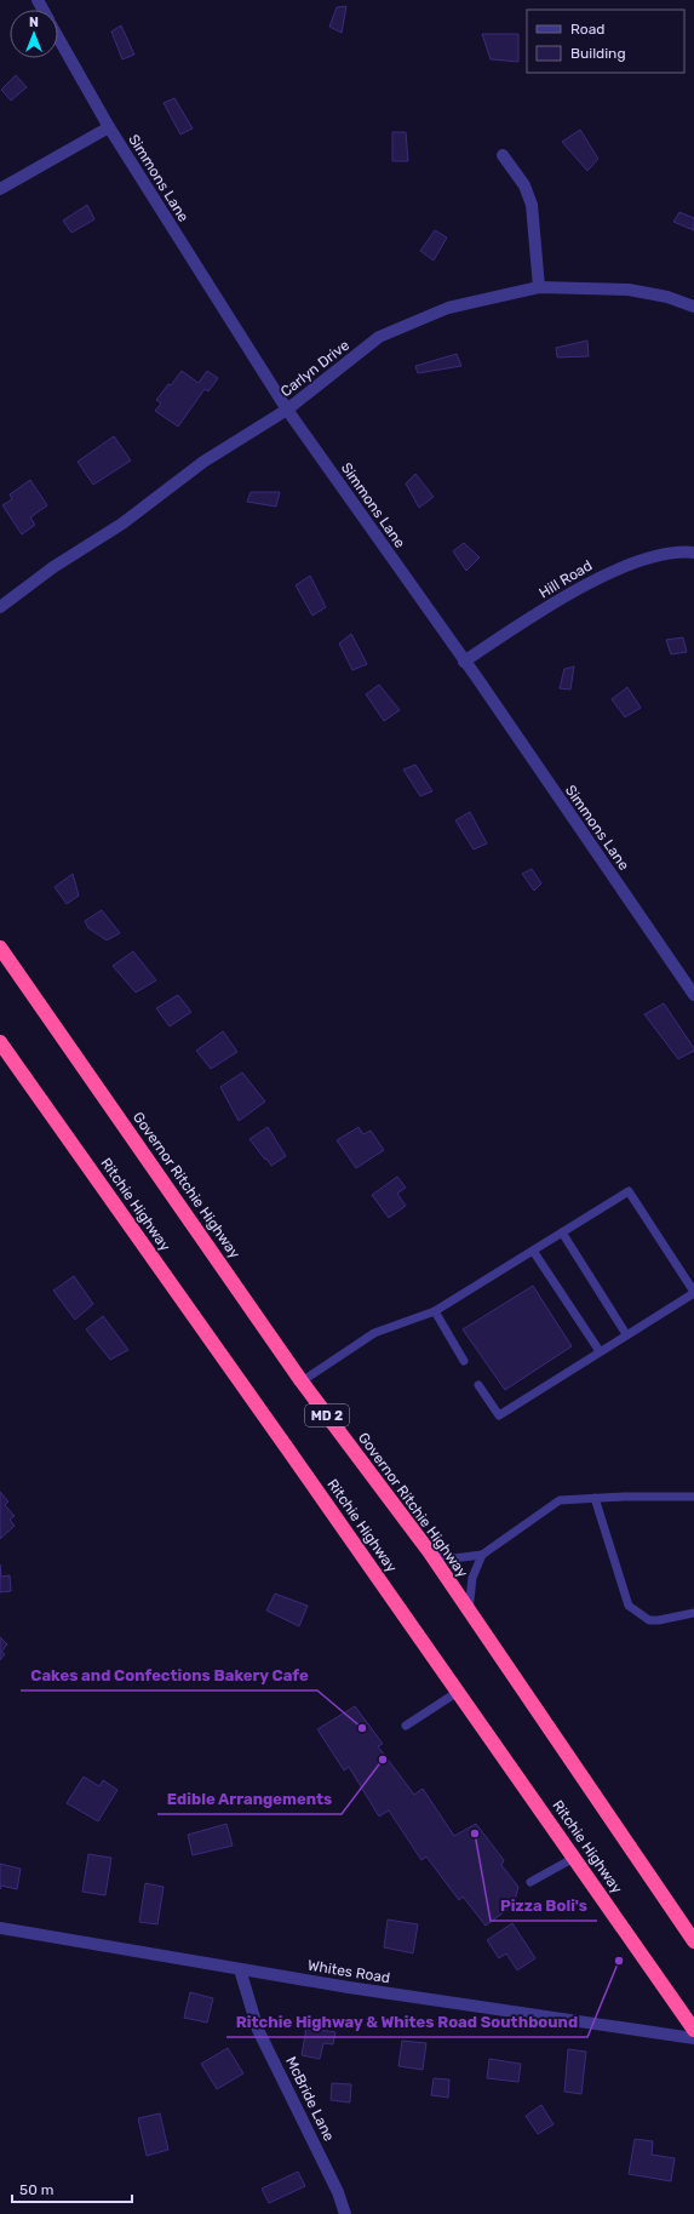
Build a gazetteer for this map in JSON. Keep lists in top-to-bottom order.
{
  "streets": {
    "highway": ["Governor Ritchie Highway", "Ritchie Highway", "MD 2"],
    "street": [
      "Simmons Lane",
      "Carlyn Drive",
      "Hill Road",
      "Whites Road",
      "McBride Lane"
    ]
  },
  "crossings": [
    ["Simmons Lane", "Carlyn Drive"],
    ["Simmons Lane", "Hill Road"],
    ["Whites Road", "McBride Lane"]
  ],
  "places": [
    "Cakes and Confections Bakery Cafe",
    "Edible Arrangements",
    "Pizza Boli's",
    "Ritchie Highway & Whites Road Southbound"
  ],
  "legend": ["Road", "Building"],
  "scale_bar": "50 m",
  "north": "top"
}
